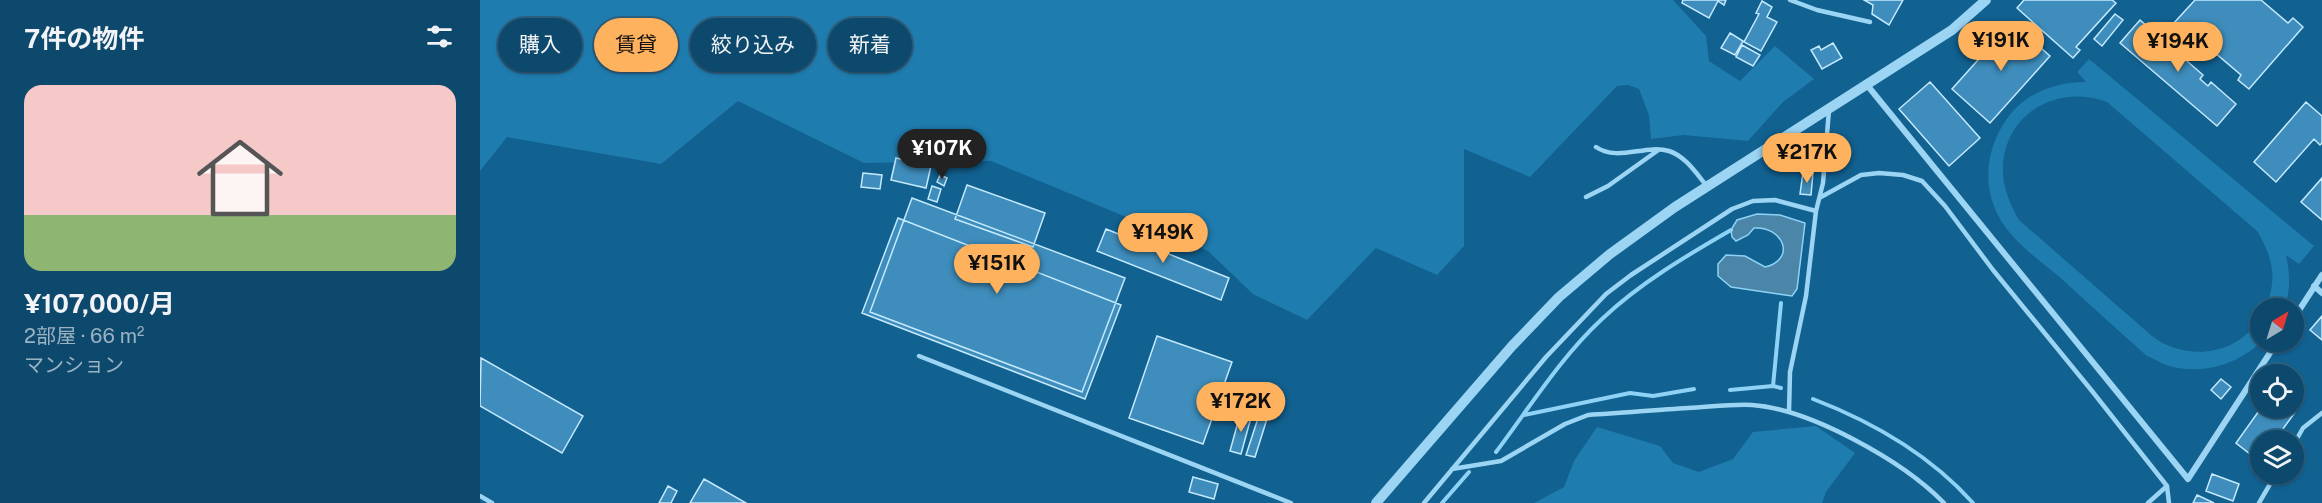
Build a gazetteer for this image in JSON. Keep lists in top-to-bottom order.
{
  "north": "top right",
  "page": {
    "heading": "7件の物件",
    "chip": [
      "購入",
      "賃貸",
      "絞り込み",
      "新着"
    ],
    "price": [
      "¥191K",
      "¥194K",
      "¥107K",
      "¥217K",
      "¥149K",
      "¥151K",
      "¥172K"
    ],
    "list": [
      {
        "name": "¥107,000/月",
        "note": "2部屋 · 66 m² · マンション"
      }
    ]
  }
}
